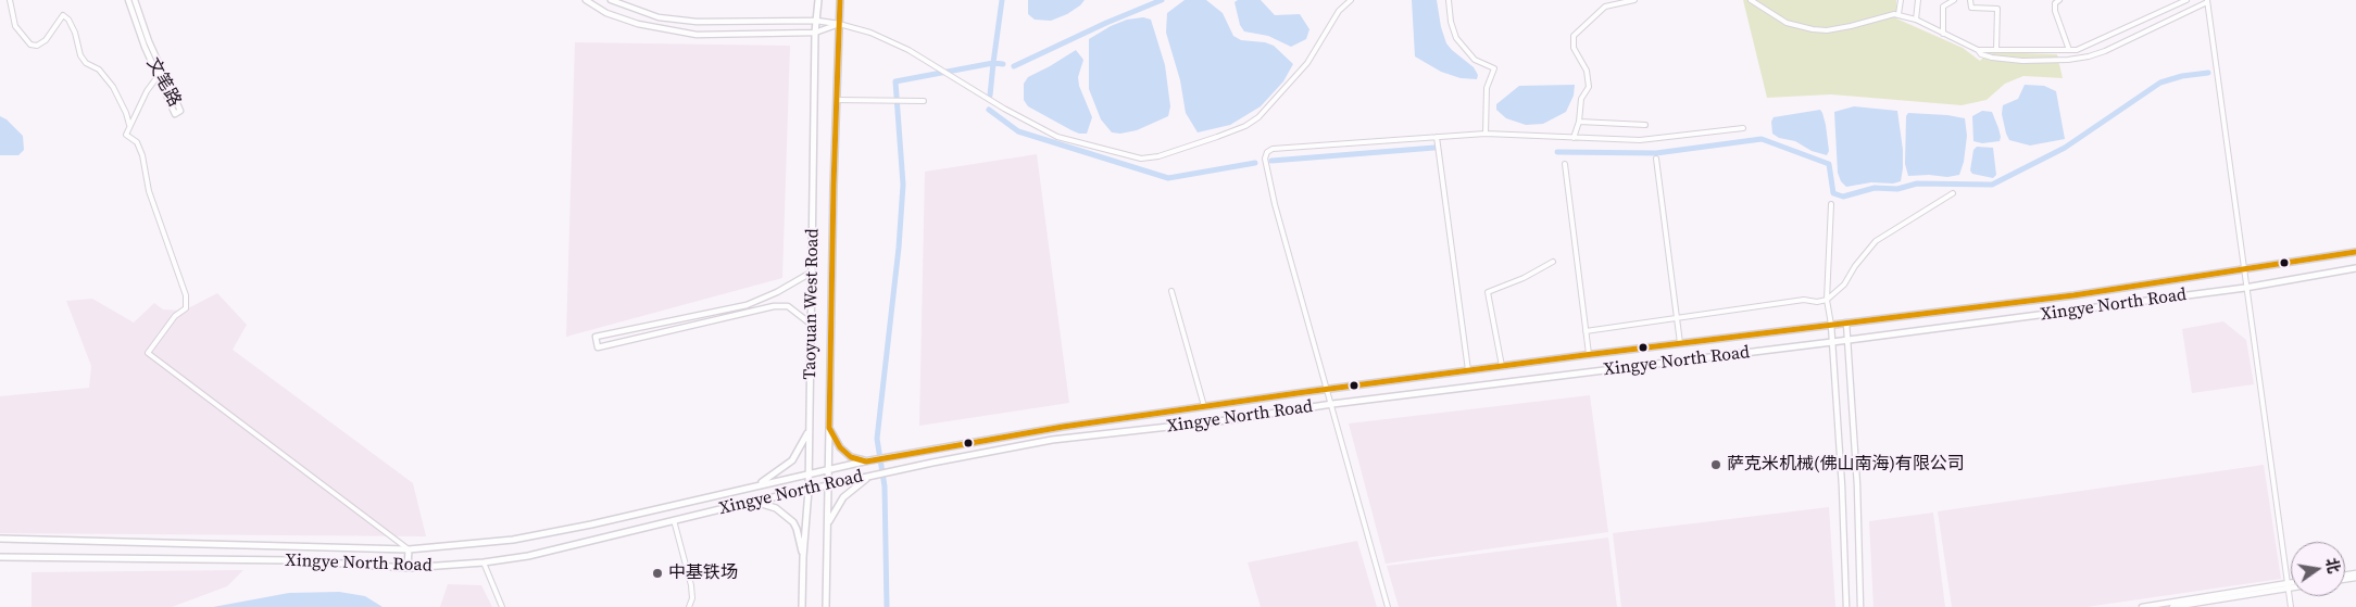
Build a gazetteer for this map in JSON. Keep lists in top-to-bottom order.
{
  "streets": {
    "main road": ["Taoyuan West Road", "Xingye North Road"],
    "street": ["文笔路"]
  },
  "crossings": [
    ["Taoyuan West Road", "Xingye North Road"]
  ],
  "places": ["萨克米机械(佛山南海)有限公司", "中基铁场"],
  "north": "right"
}
